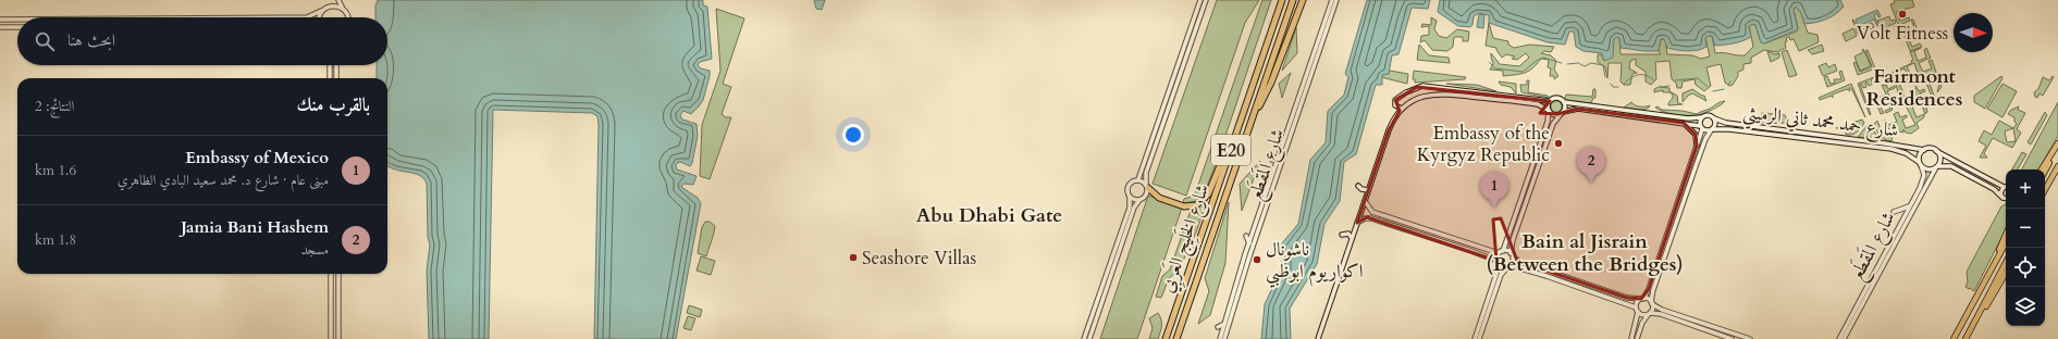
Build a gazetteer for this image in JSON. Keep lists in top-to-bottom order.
{
  "streets": {
    "highway": ["E20", "شارع الخَلِيج العَربِي"],
    "street": ["شارع حمد محمد ثاني الرميثي", "شارع المَقطَع"]
  },
  "crossings": [
    ["شارع حمد محمد ثاني الرميثي", "شارع المَقطَع"]
  ],
  "districts": ["Fairmont Residences", "Abu Dhabi Gate", "Bain al Jisrain (Between the Bridges)"],
  "places": [
    "Volt Fitness",
    "Embassy of the Kyrgyz Republic",
    "Seashore Villas",
    "ناشونال اكواريوم ابوظبي"
  ],
  "north": "right",
  "page": {
    "search": "ابحث هنا",
    "heading": ["بالقرب منك", "النتائج: 2"],
    "list": [
      {
        "mark": "1",
        "name": "Embassy of Mexico",
        "note": "مبنى عام · شارع د. محمد سعيد البادي الظاهري",
        "value": "1.6 km"
      },
      {
        "mark": "2",
        "name": "Jamia Bani Hashem",
        "note": "مسجد",
        "value": "1.8 km"
      }
    ],
    "pins": ["2", "1"],
    "map_buttons": ["+", "−"]
  }
}
